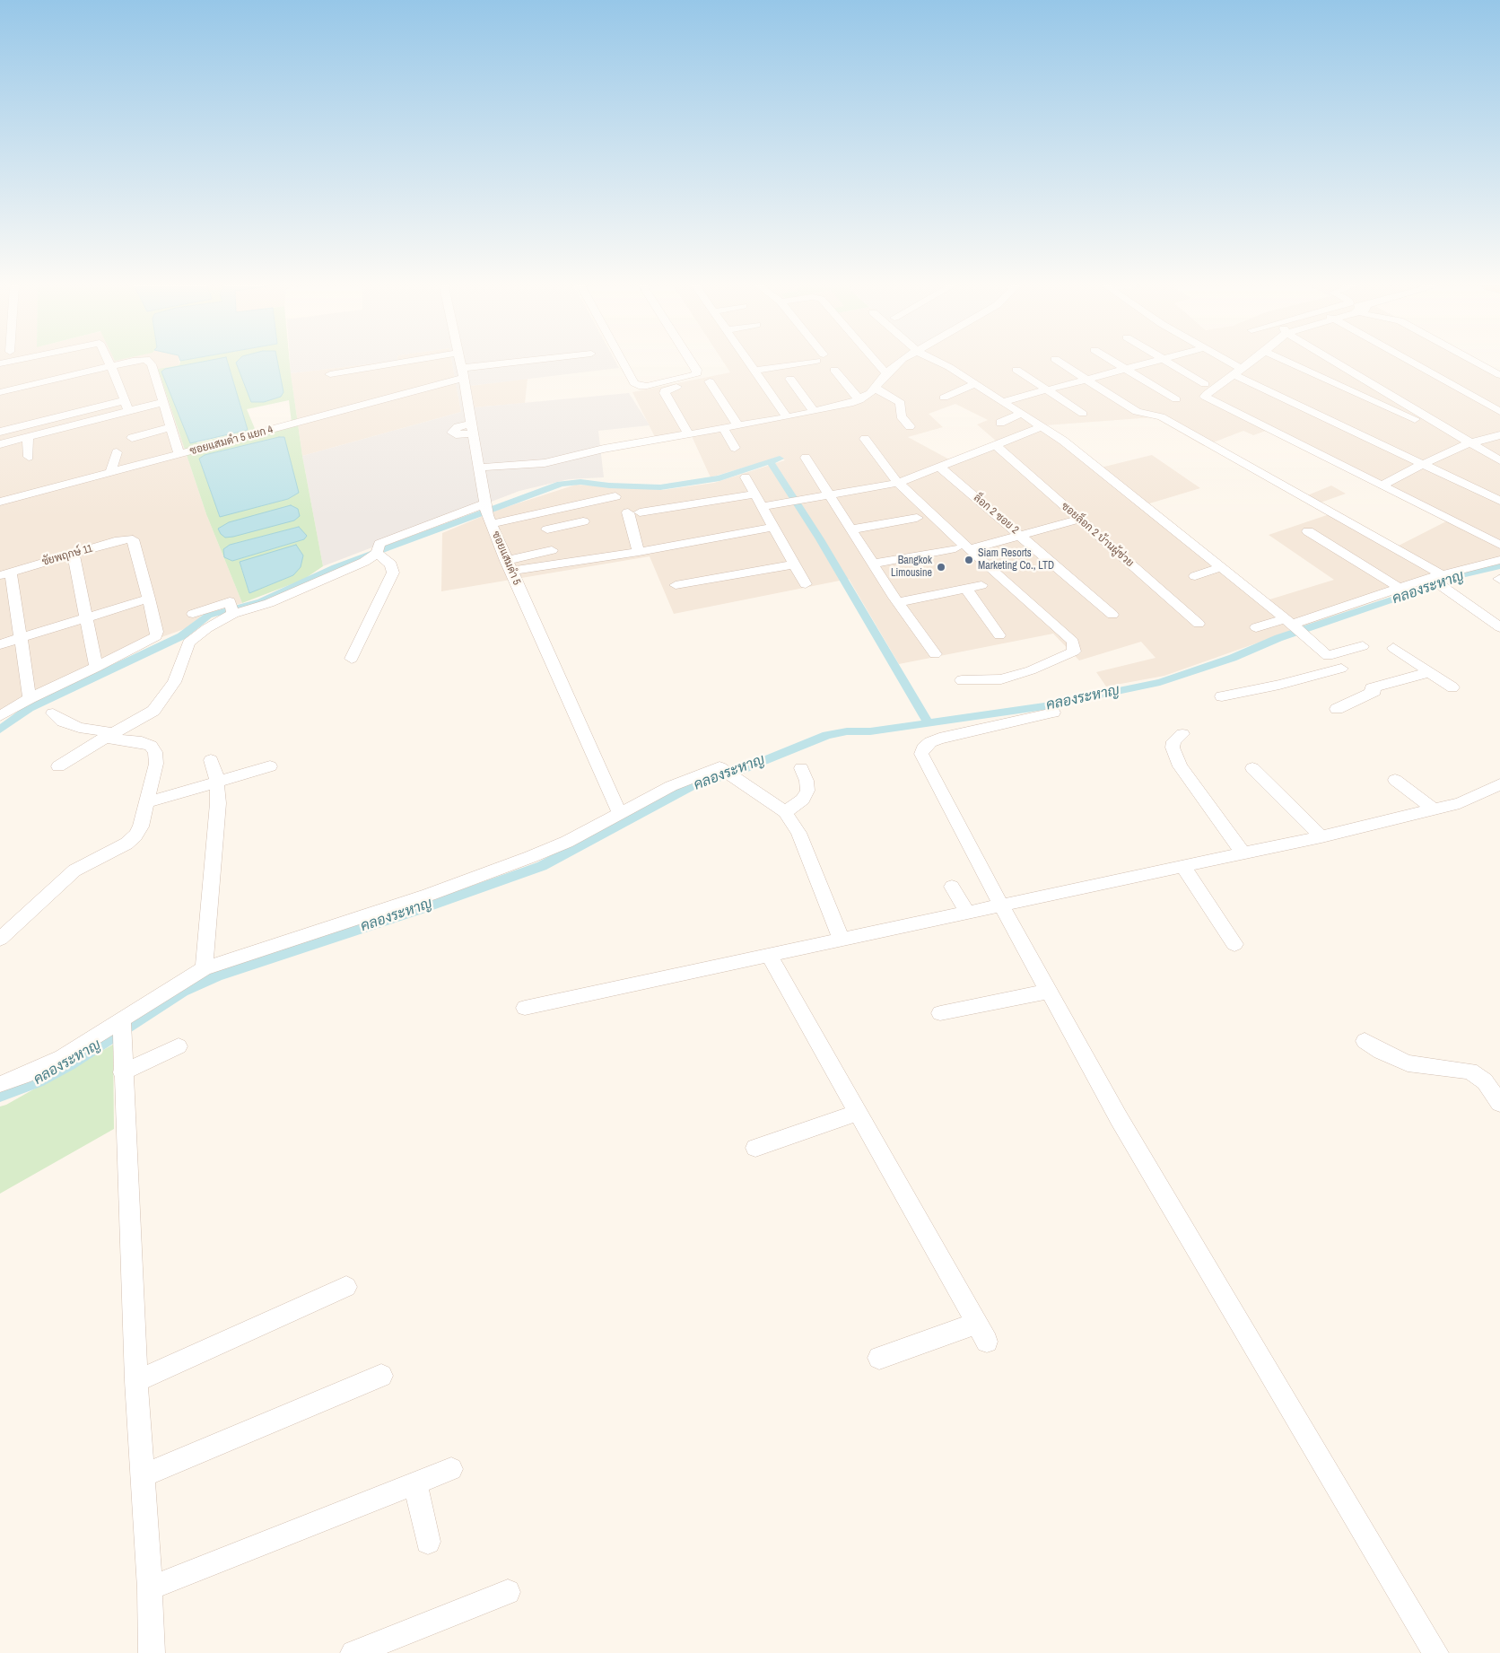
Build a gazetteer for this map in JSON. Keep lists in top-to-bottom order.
{
  "streets": {
    "street": [
      "ซอยแสมดำ 5 แยก 4",
      "ล็อก 2 ซอย 2",
      "ซอยล็อก 2 บ้านผู้ช่วย",
      "ชัยพฤกษ์ 11",
      "ซอยแสมดำ 5"
    ]
  },
  "crossings": [
    ["ซอยแสมดำ 5 แยก 4", "ซอยแสมดำ 5"]
  ],
  "water": ["คลองระหาญ"],
  "places": ["Siam Resorts Marketing Co., LTD", "Bangkok Limousine"]
}
